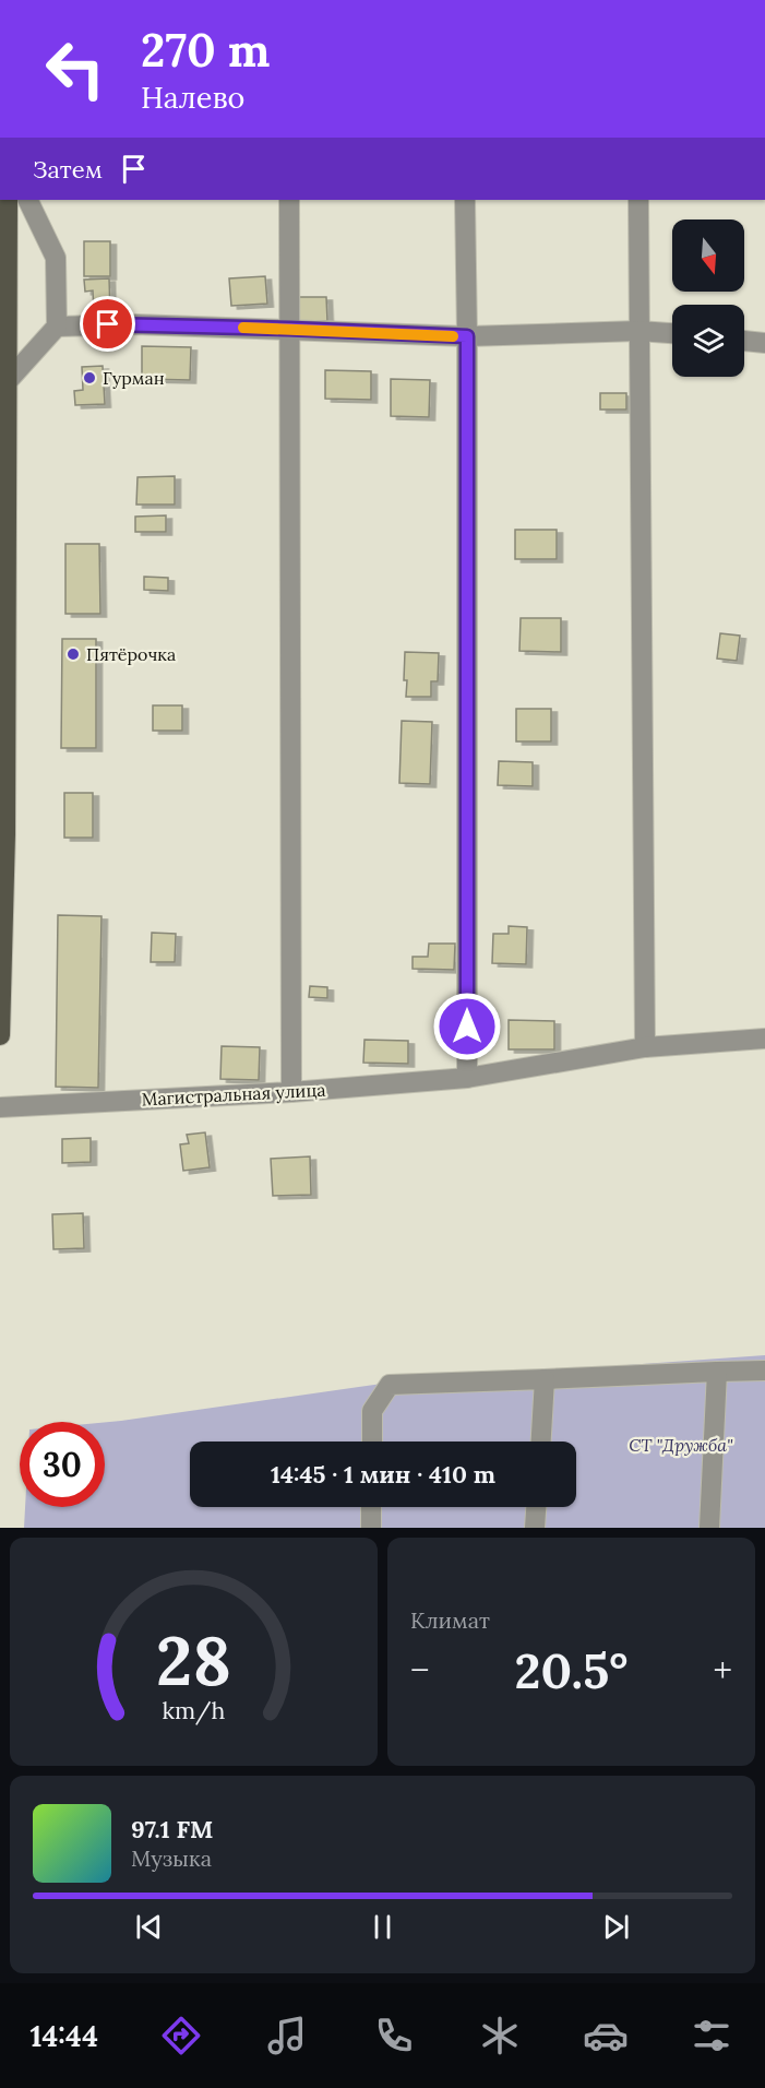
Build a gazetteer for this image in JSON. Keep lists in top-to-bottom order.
{
  "streets": {
    "street": ["Магистральная улица"]
  },
  "parks": ["СТ \"Дружба\""],
  "places": ["Гурман", "Пятёрочка"],
  "north": "bottom",
  "page": {
    "turn": ["270 m", "Налево"],
    "then": "Затем",
    "limit": "30",
    "trip": "14:45 · 1 мин · 410 m",
    "tile": "Климат",
    "heat": ["−", "20.5°", "+"],
    "song": ["97.1 FM", "Музыка"],
    "tabs": "14:44",
    "gauge": ["28", "km/h"]
  }
}
